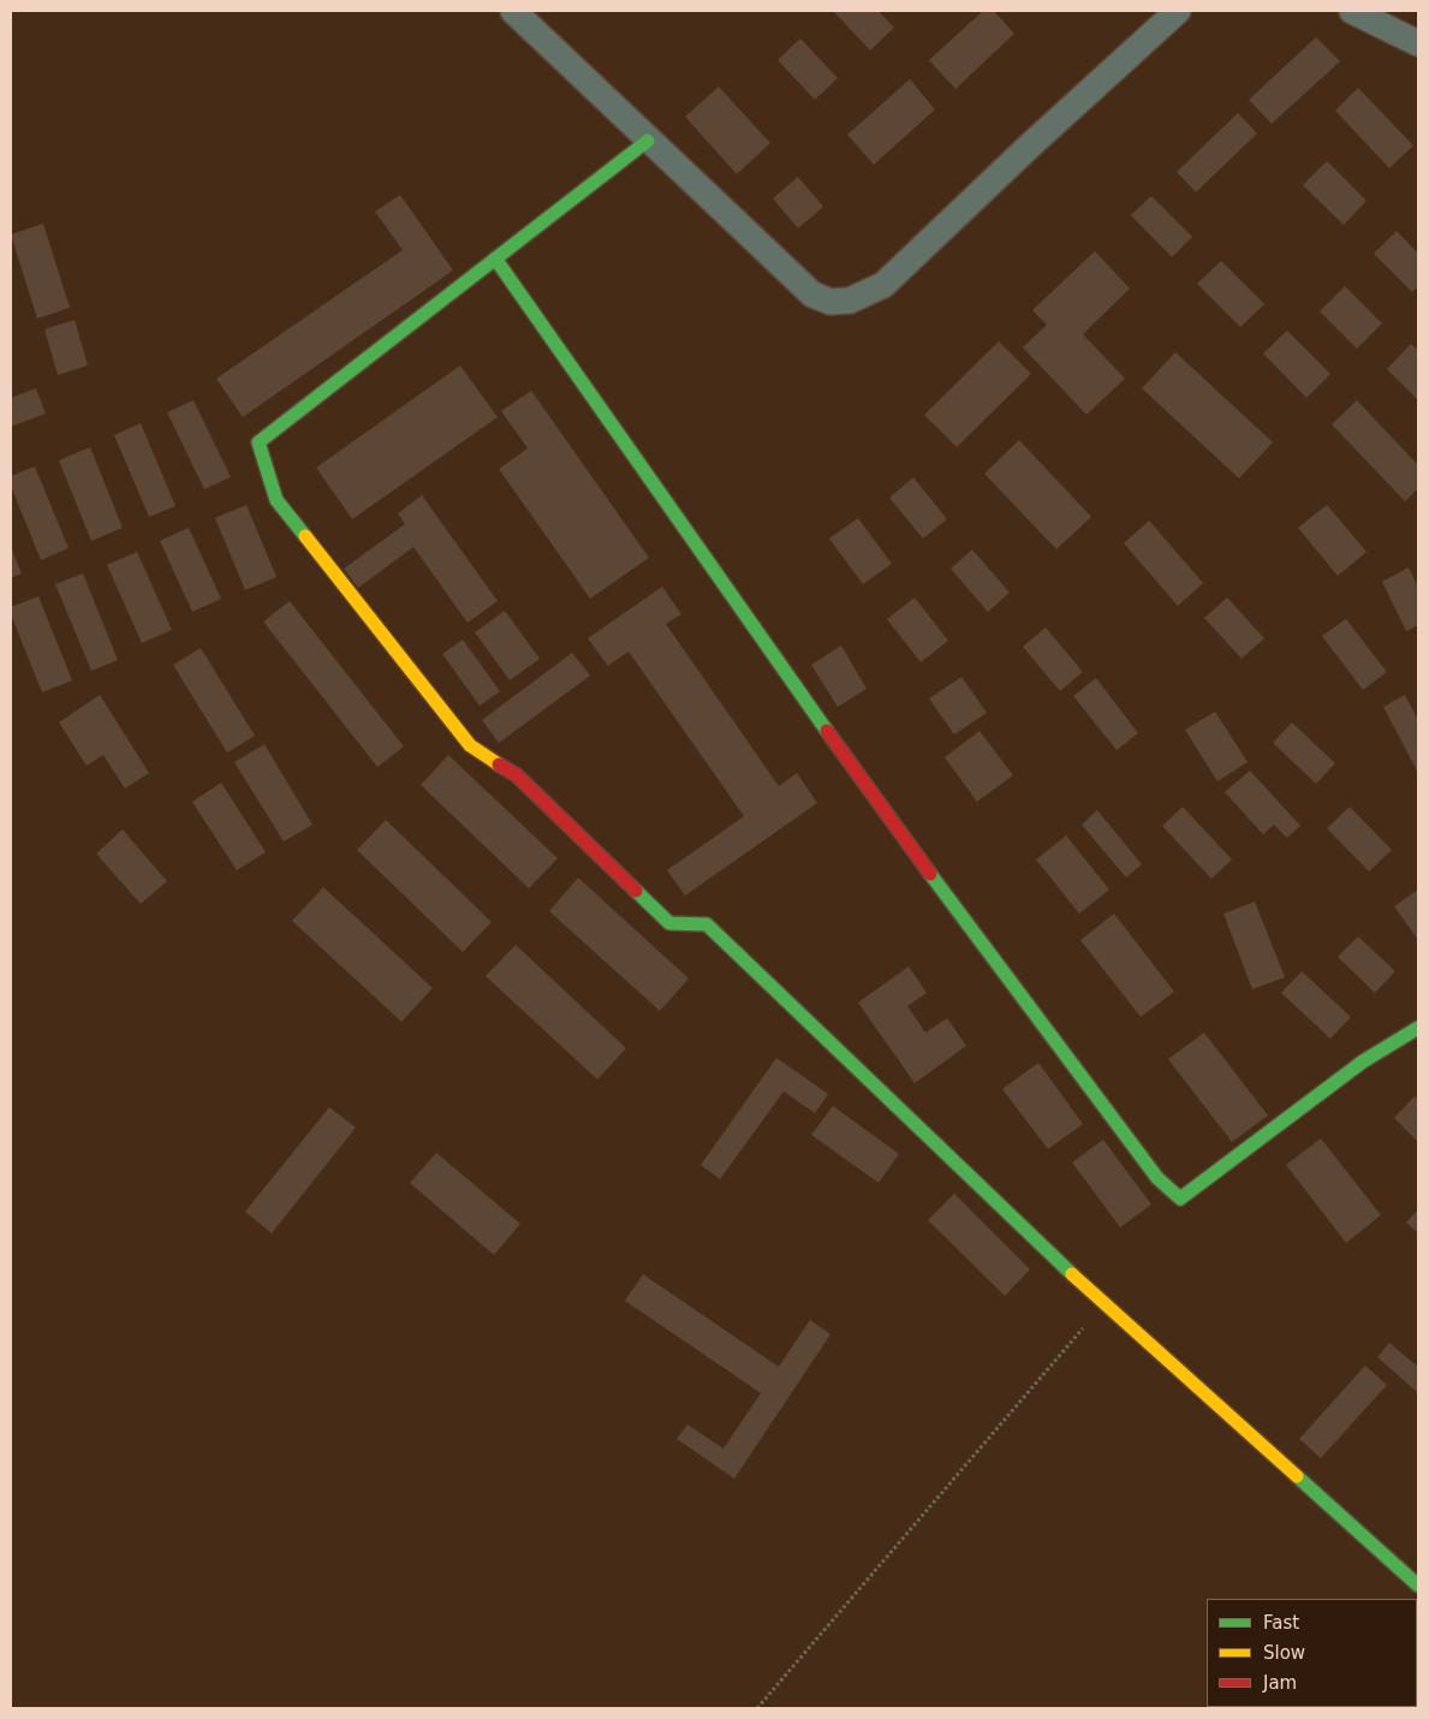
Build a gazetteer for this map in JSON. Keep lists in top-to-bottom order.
{
  "legend": ["Fast", "Slow", "Jam"]
}
